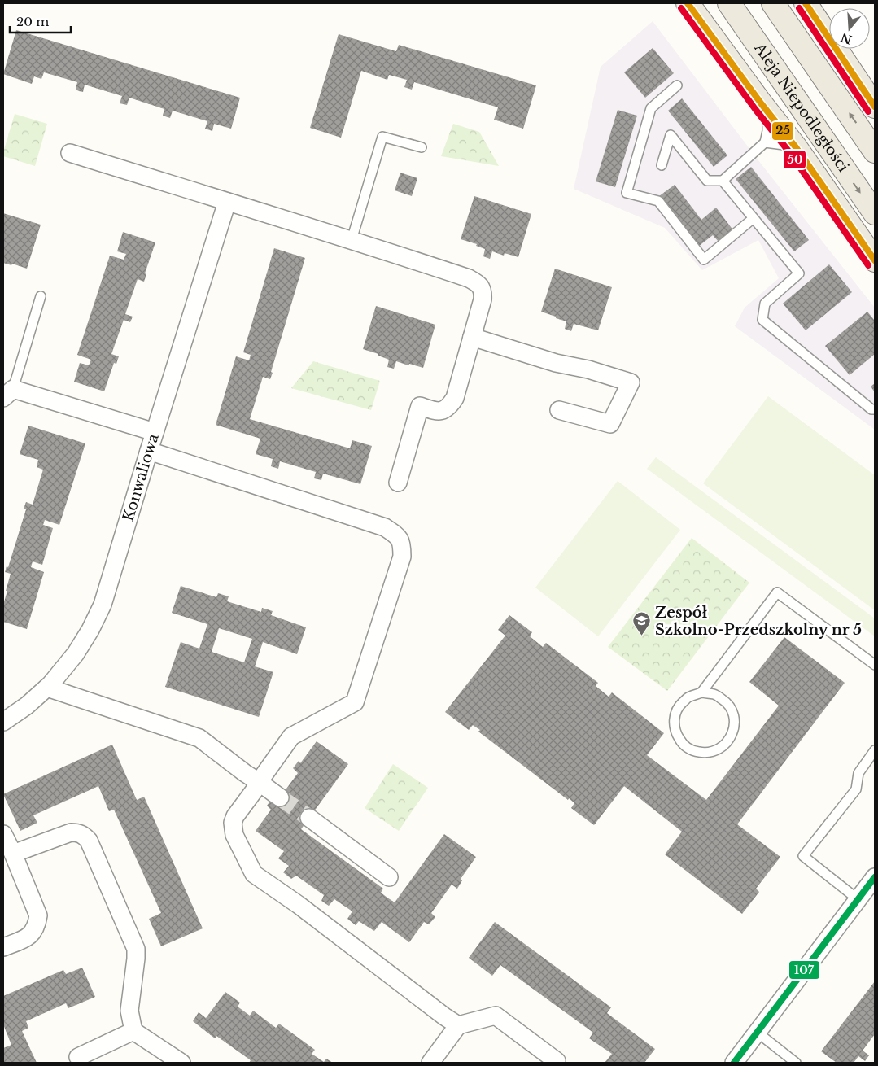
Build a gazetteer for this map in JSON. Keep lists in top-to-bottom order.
{
  "streets": {
    "main road": ["Aleja Niepodległości"],
    "street": ["Konwaliowa"]
  },
  "places": {
    "school or university": ["Zespół Szkolno-Przedszkolny nr 5"]
  },
  "lines": ["transit line 25", "transit line 50", "transit line 107"],
  "scale_bar": "20 m",
  "north": "bottom"
}
